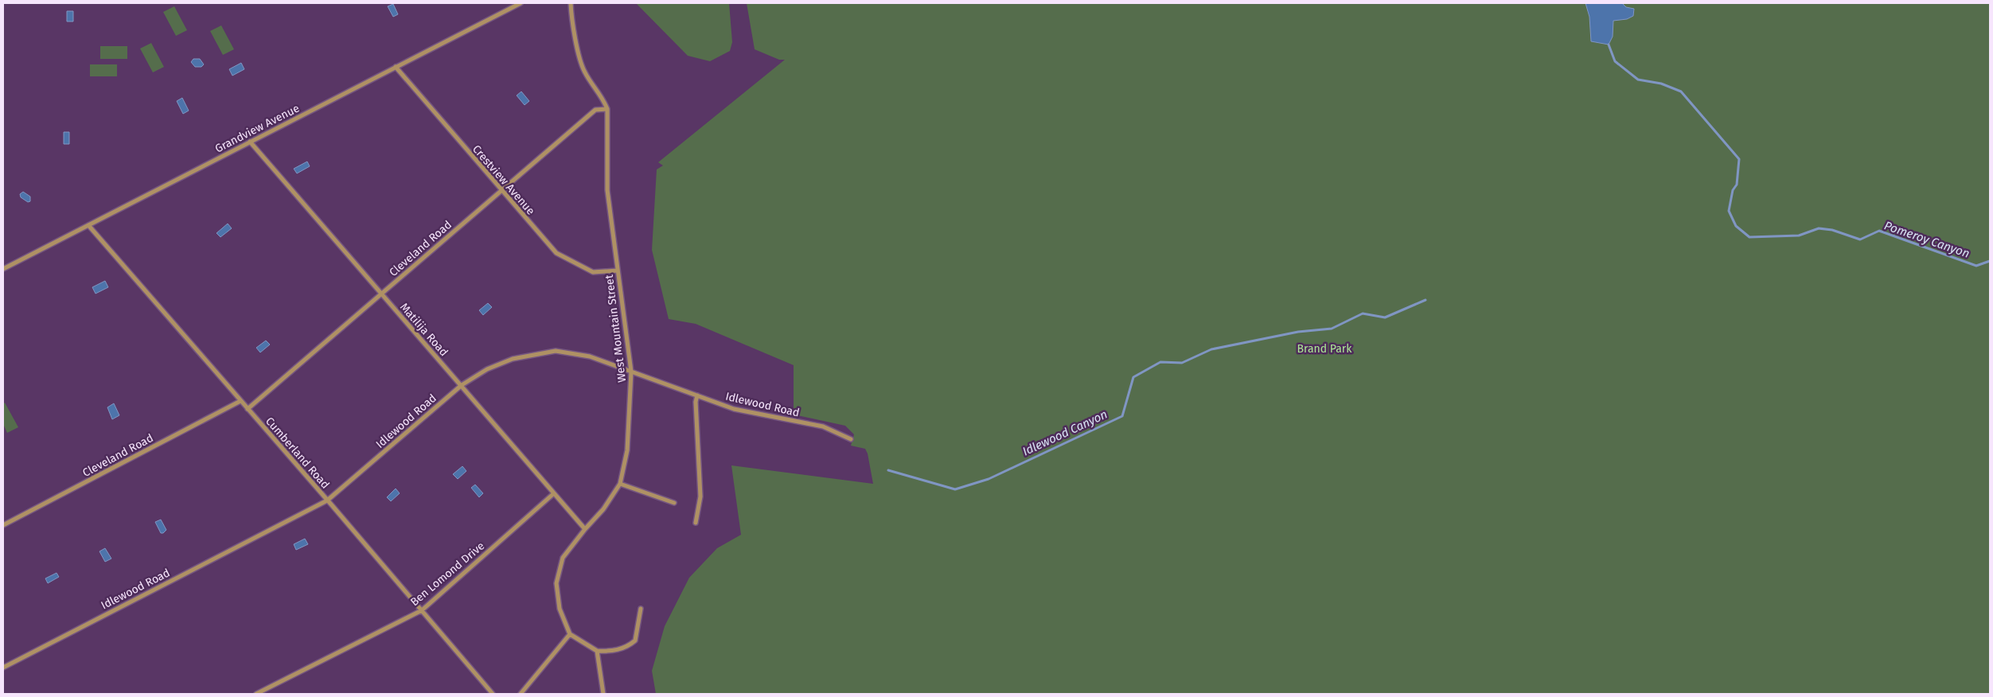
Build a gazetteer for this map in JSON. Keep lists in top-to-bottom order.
{
  "streets": {
    "street": [
      "Grandview Avenue",
      "Crestview Avenue",
      "Cleveland Road",
      "West Mountain Street",
      "Matilija Road",
      "Idlewood Road",
      "Cumberland Road",
      "Ben Lomond Drive"
    ]
  },
  "crossings": [
    ["Grandview Avenue", "Crestview Avenue"],
    ["Grandview Avenue", "Matilija Road"],
    ["Grandview Avenue", "Cumberland Road"],
    ["Crestview Avenue", "Cleveland Road"],
    ["Crestview Avenue", "West Mountain Street"],
    ["Cleveland Road", "West Mountain Street"],
    ["Cleveland Road", "Matilija Road"],
    ["Cleveland Road", "Cumberland Road"],
    ["West Mountain Street", "Matilija Road"],
    ["West Mountain Street", "Idlewood Road"],
    ["Matilija Road", "Idlewood Road"],
    ["Matilija Road", "Ben Lomond Drive"],
    ["Idlewood Road", "Cumberland Road"],
    ["Cumberland Road", "Ben Lomond Drive"]
  ],
  "water": ["Pomeroy Canyon", "Idlewood Canyon"],
  "parks": ["Brand Park"]
}
